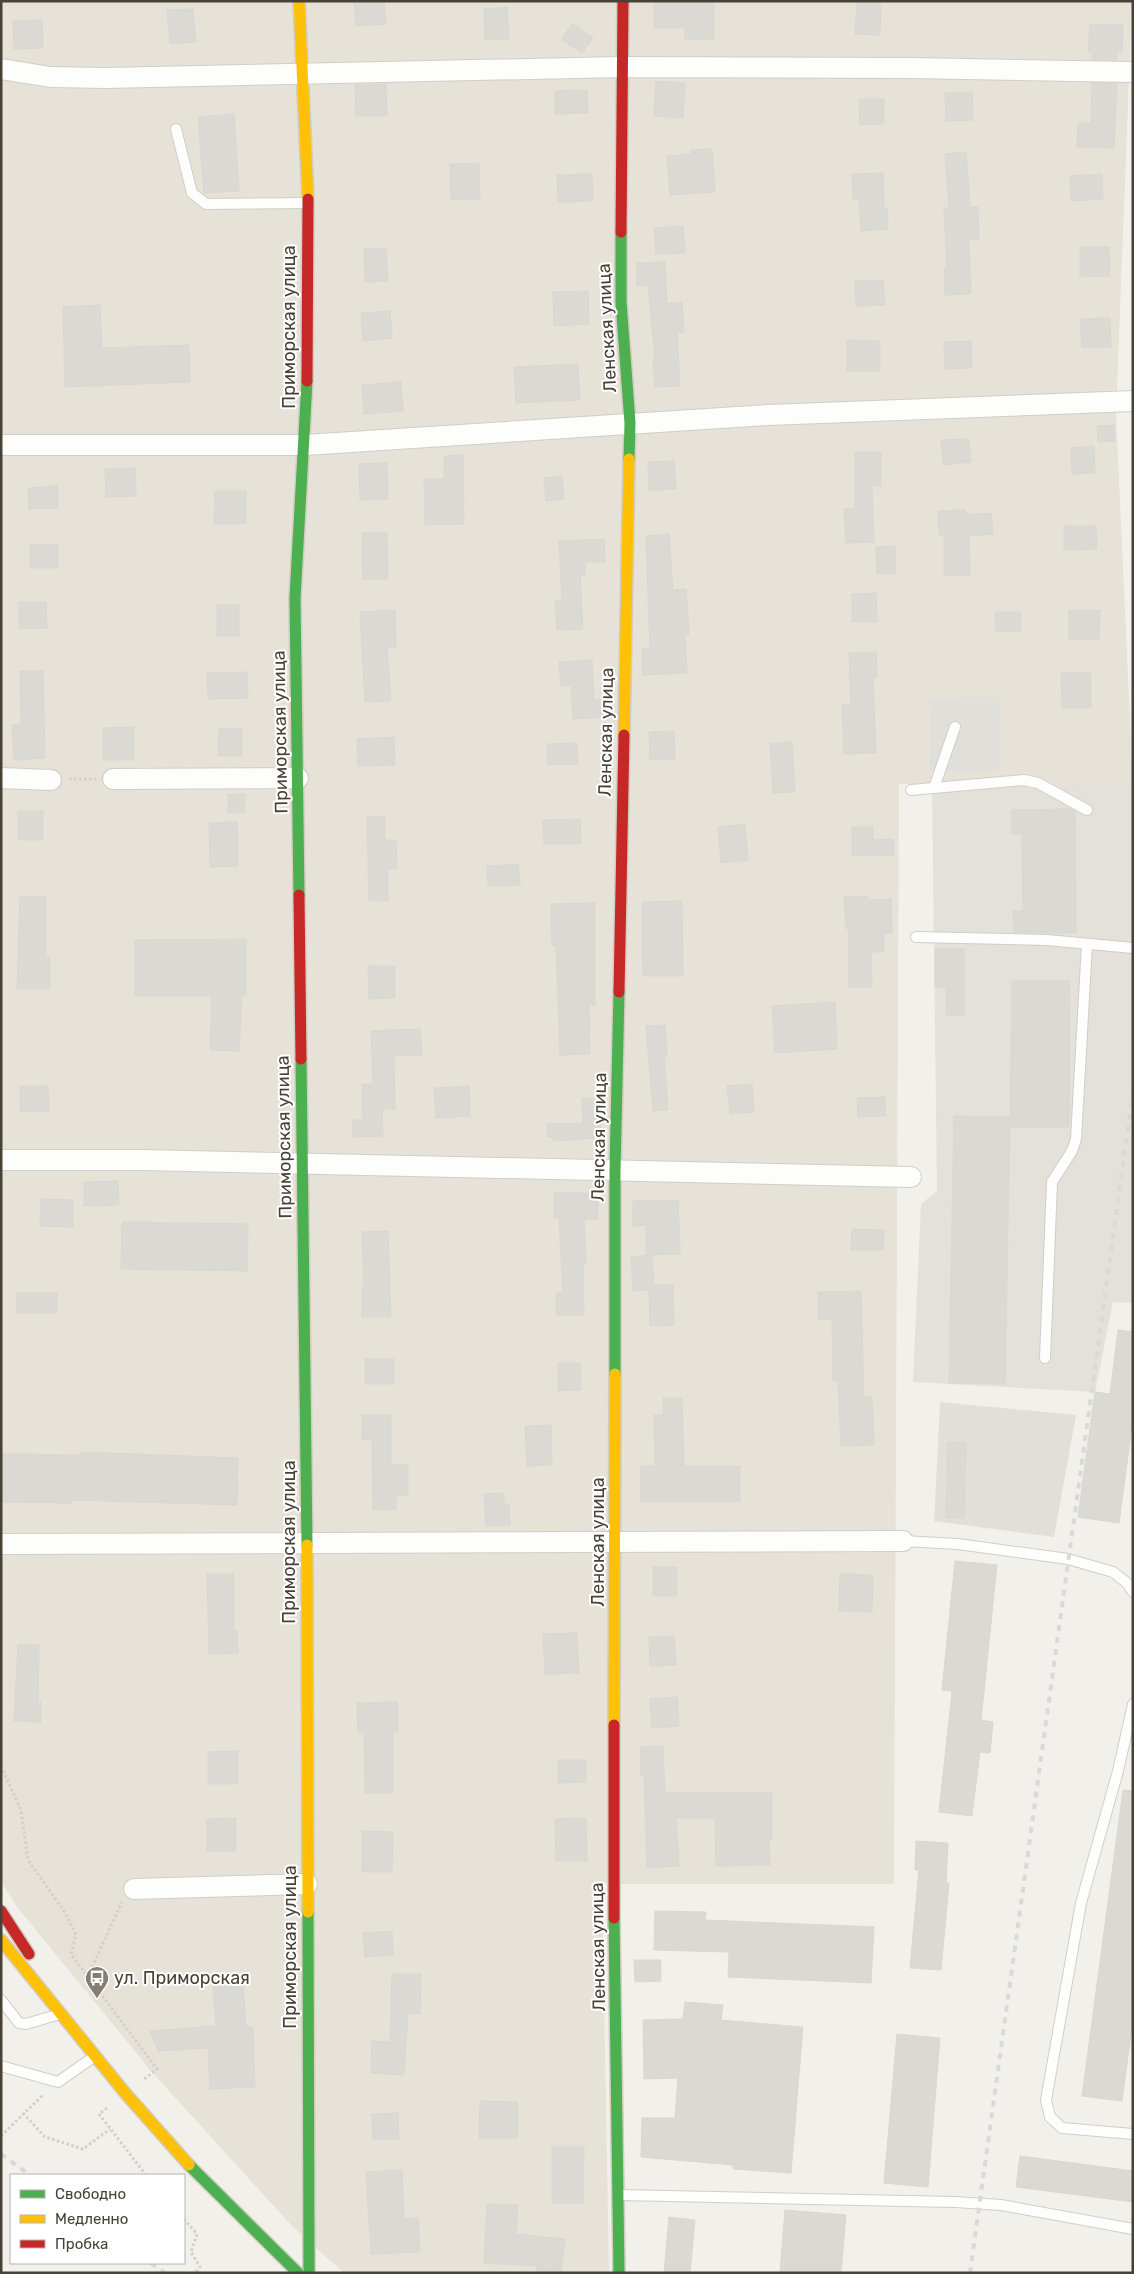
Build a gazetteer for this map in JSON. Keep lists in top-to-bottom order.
{
  "streets": {
    "main road": ["Приморская улица", "Ленская улица"]
  },
  "places": {
    "bus stop": ["ул. Приморская"]
  },
  "legend": ["Свободно", "Медленно", "Пробка"]
}
